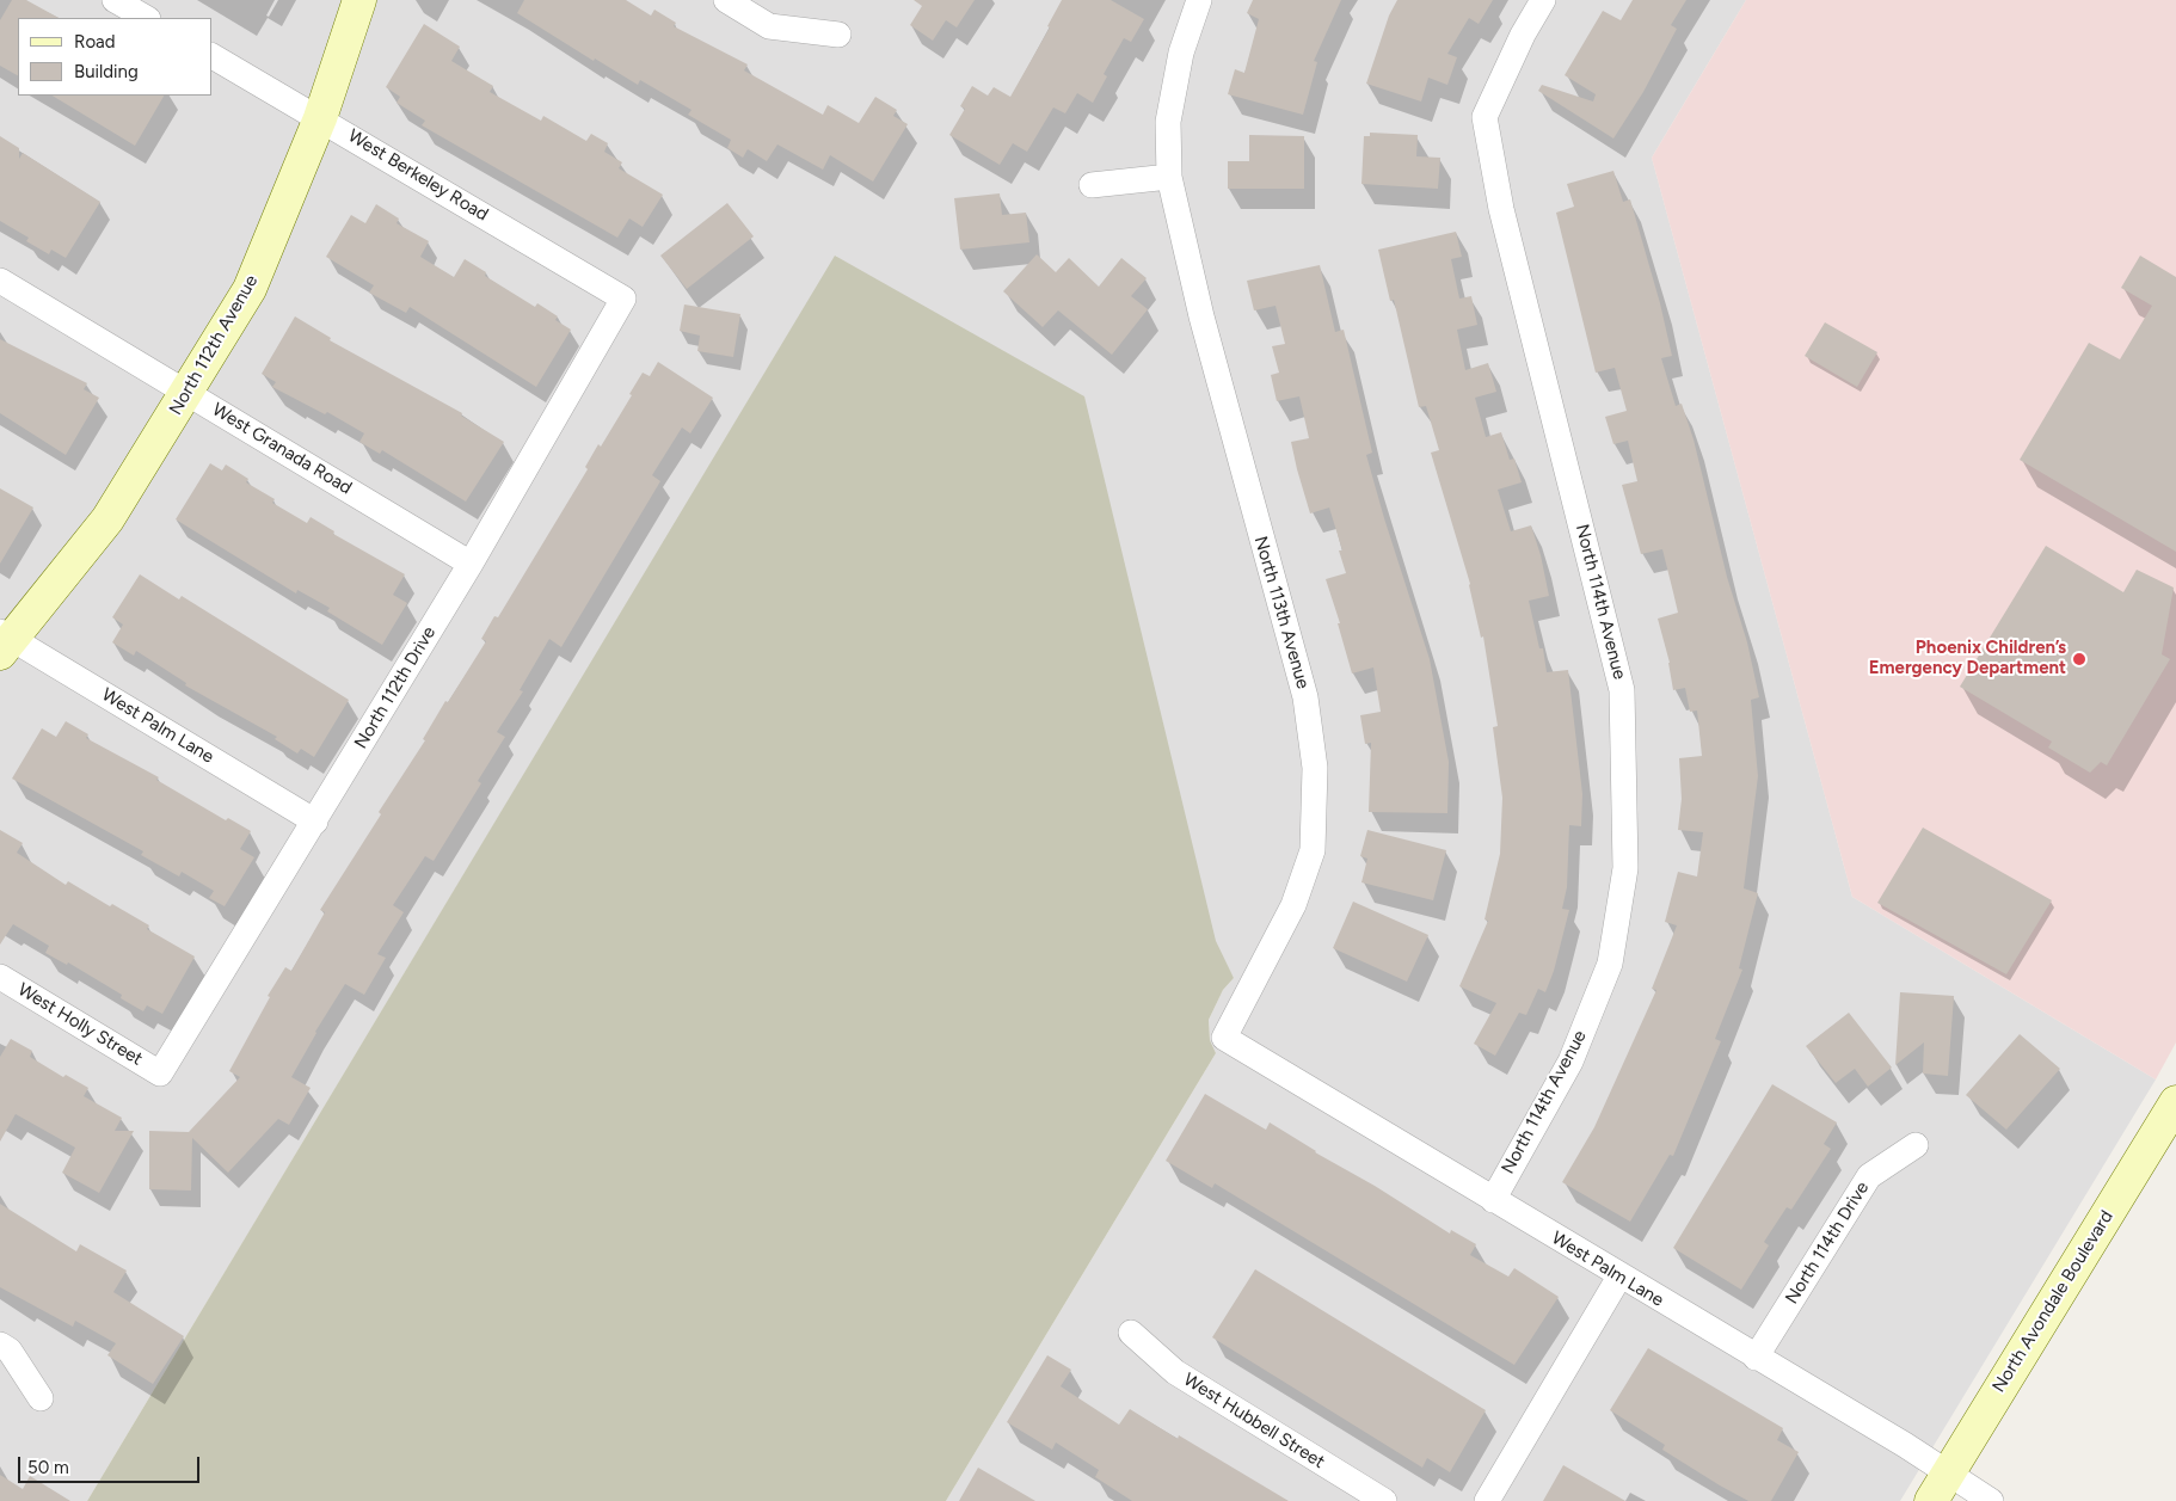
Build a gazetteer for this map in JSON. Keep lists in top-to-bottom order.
{
  "streets": {
    "street": [
      "West Berkeley Road",
      "North 112th Avenue",
      "West Granada Road",
      "North 114th Avenue",
      "North 113th Avenue",
      "North 112th Drive",
      "West Palm Lane",
      "West Holly Street",
      "North 114th Drive",
      "North Avondale Boulevard",
      "West Hubbell Street"
    ]
  },
  "crossings": [
    ["West Berkeley Road", "North 112th Avenue"],
    ["West Berkeley Road", "North 112th Drive"],
    ["North 112th Avenue", "West Granada Road"],
    ["North 112th Avenue", "West Palm Lane"],
    ["West Granada Road", "North 112th Drive"],
    ["North 114th Avenue", "West Palm Lane"],
    ["North 113th Avenue", "West Palm Lane"],
    ["North 112th Drive", "West Palm Lane"],
    ["North 112th Drive", "West Holly Street"],
    ["West Palm Lane", "North 114th Drive"],
    ["West Palm Lane", "North Avondale Boulevard"]
  ],
  "places": ["Phoenix Children’s Emergency Department"],
  "legend": ["Road", "Building"],
  "scale_bar": "50 m"
}
